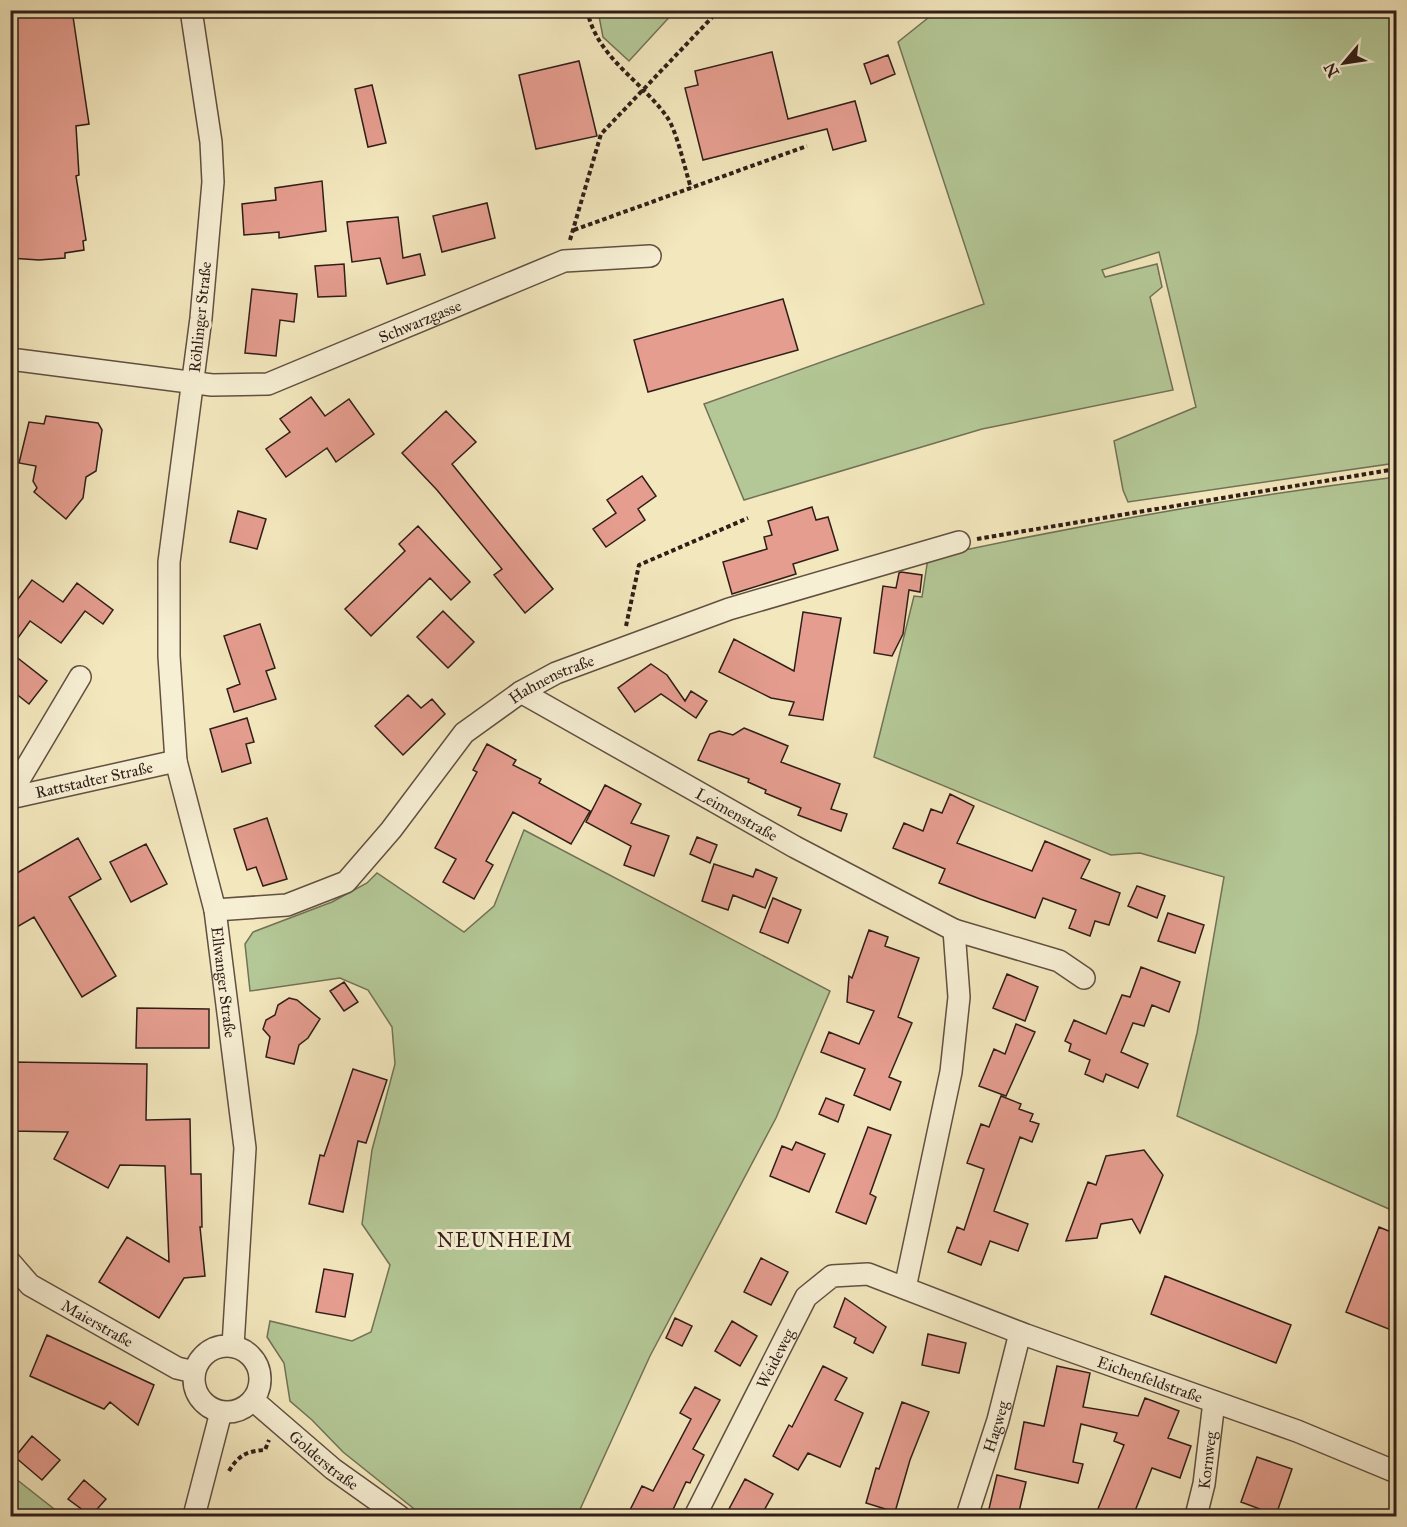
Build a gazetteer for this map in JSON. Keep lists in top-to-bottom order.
{
  "streets": {
    "street": [
      "Röhlinger Straße",
      "Schwarzgasse",
      "Hahnenstraße",
      "Rattstadter Straße",
      "Leimenstraße",
      "Ellwanger Straße",
      "Maierstraße",
      "Weideweg",
      "Eichenfeldstraße",
      "Hagweg",
      "Kornweg",
      "Golderstraße"
    ]
  },
  "crossings": [
    ["Röhlinger Straße", "Schwarzgasse"],
    ["Röhlinger Straße", "Ellwanger Straße"],
    ["Hahnenstraße", "Leimenstraße"],
    ["Hahnenstraße", "Ellwanger Straße"],
    ["Rattstadter Straße", "Ellwanger Straße"],
    ["Ellwanger Straße", "Maierstraße"],
    ["Ellwanger Straße", "Golderstraße"],
    ["Maierstraße", "Golderstraße"],
    ["Weideweg", "Eichenfeldstraße"],
    ["Eichenfeldstraße", "Hagweg"],
    ["Eichenfeldstraße", "Kornweg"]
  ],
  "districts": ["NEUNHEIM"],
  "north": "bottom left"
}
